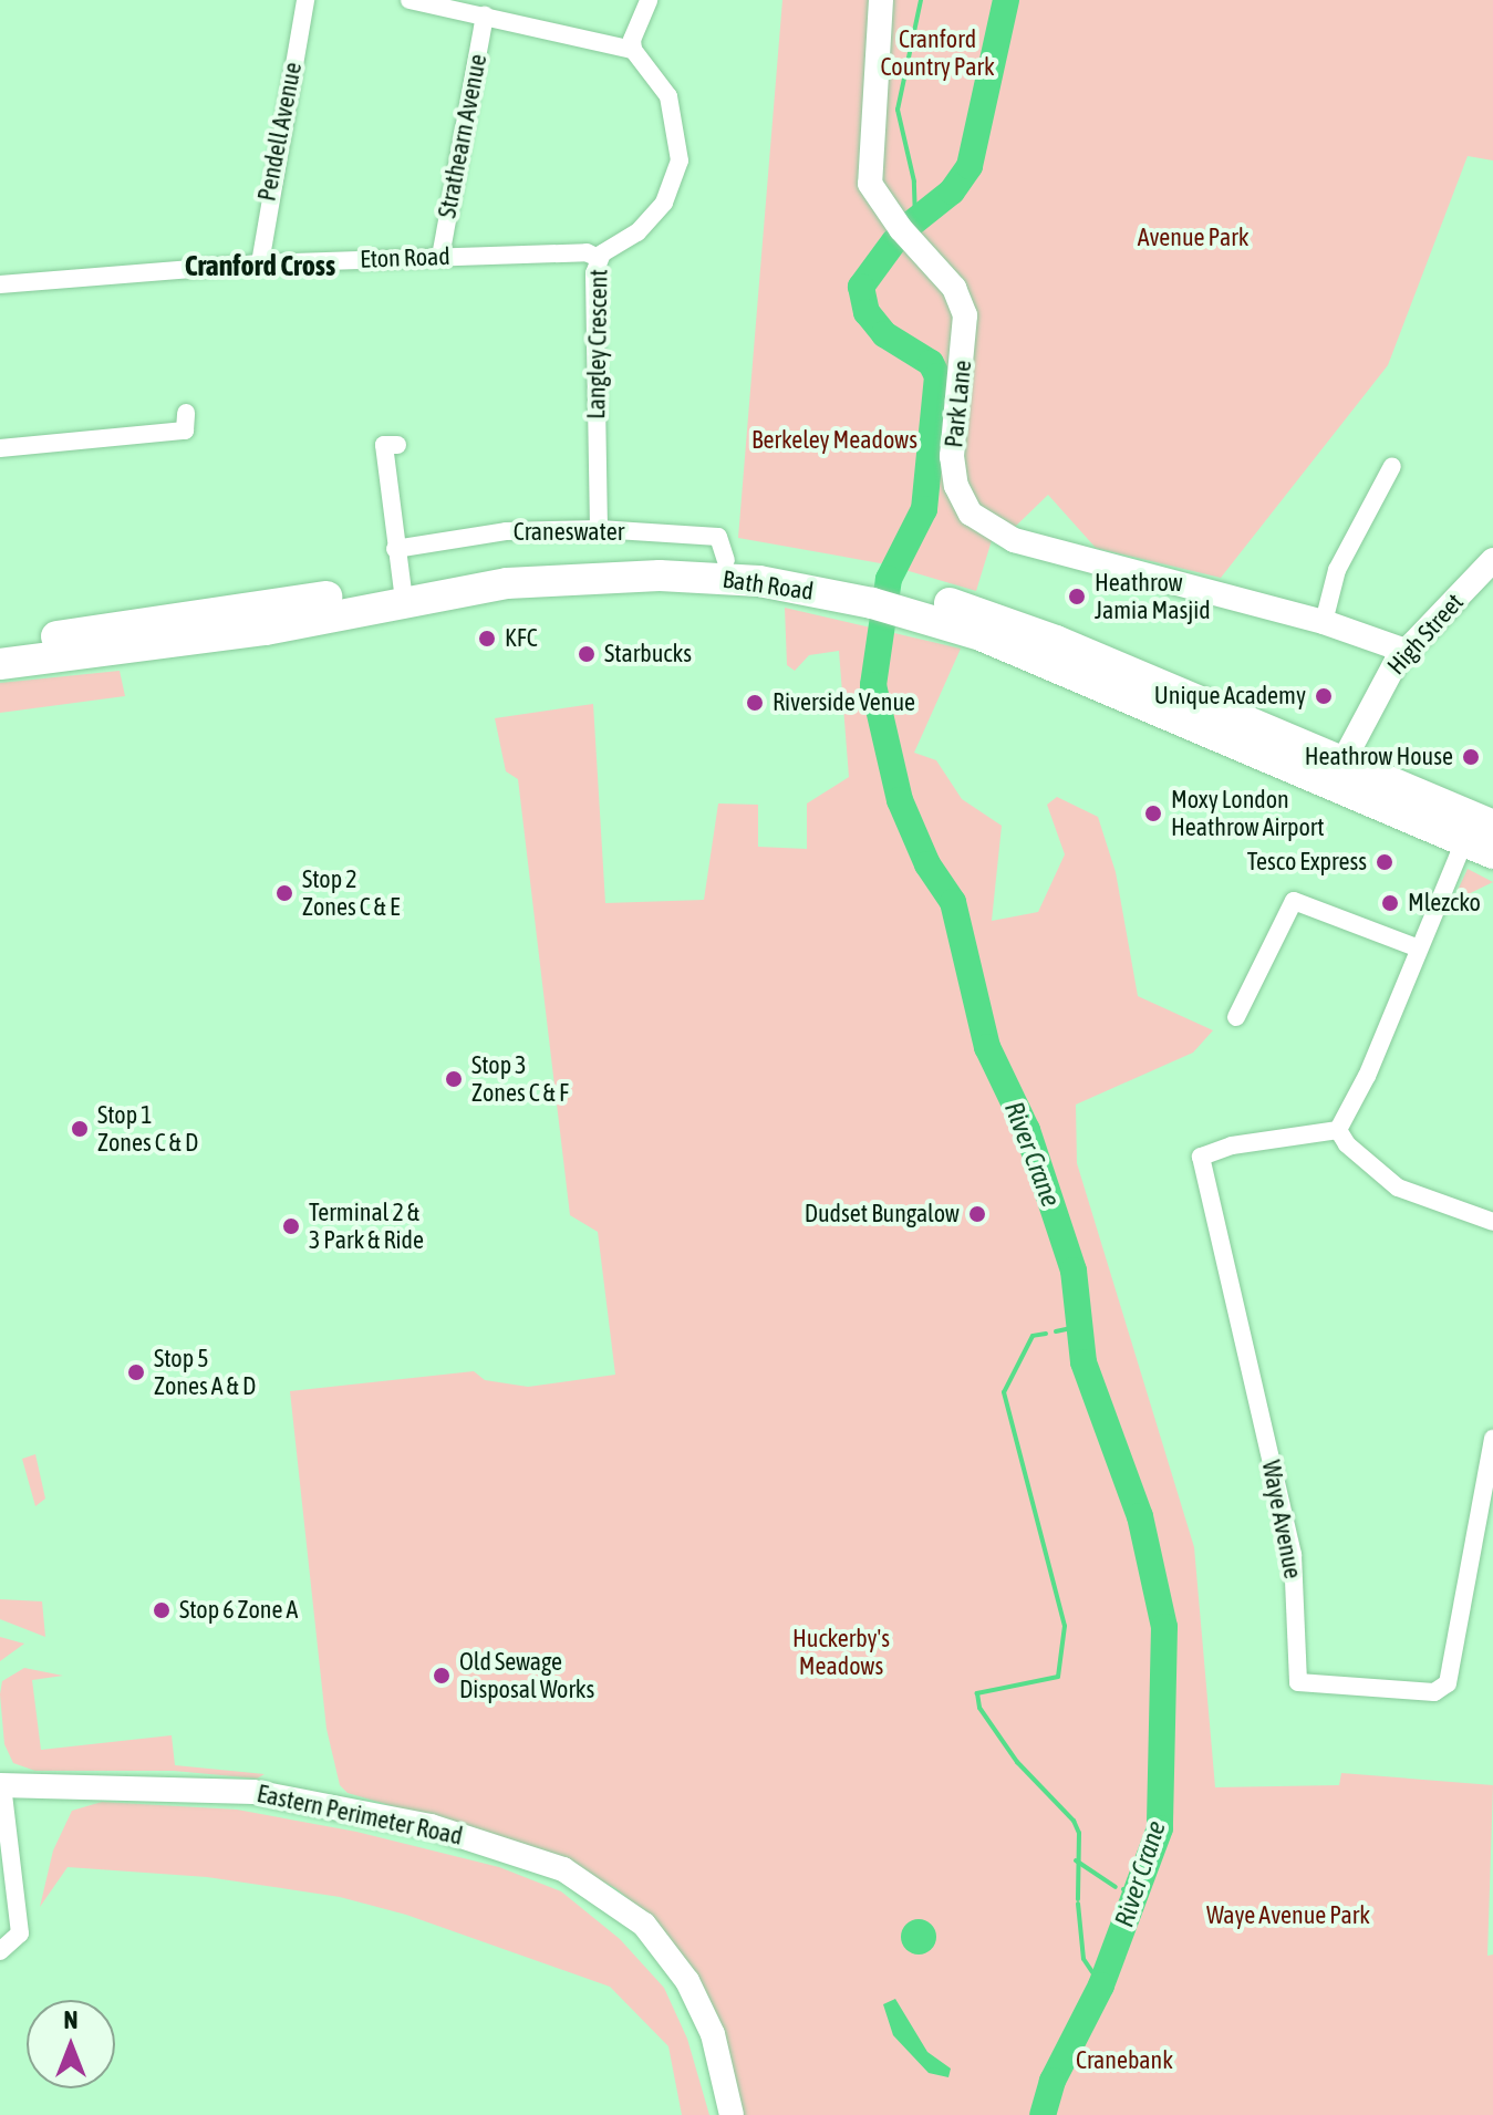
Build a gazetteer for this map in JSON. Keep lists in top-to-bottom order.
{
  "streets": {
    "highway": ["Bath Road"],
    "street": [
      "Pendell Avenue",
      "Strathearn Avenue",
      "Eton Road",
      "Langley Crescent",
      "Park Lane",
      "Craneswater",
      "High Street",
      "Waye Avenue",
      "Eastern Perimeter Road"
    ]
  },
  "crossings": [
    ["Pendell Avenue", "Eton Road"],
    ["Strathearn Avenue", "Eton Road"],
    ["Eton Road", "Langley Crescent"],
    ["Langley Crescent", "Craneswater"],
    ["Park Lane", "High Street"],
    ["Craneswater", "Bath Road"],
    ["Bath Road", "High Street"]
  ],
  "districts": ["Cranford Cross"],
  "water": ["River Crane"],
  "parks": [
    "Cranford Country Park",
    "Avenue Park",
    "Berkeley Meadows",
    "Huckerby's Meadows",
    "Waye Avenue Park",
    "Cranebank"
  ],
  "places": [
    "Heathrow Jamia Masjid",
    "KFC",
    "Starbucks",
    "Unique Academy",
    "Riverside Venue",
    "Heathrow House",
    "Moxy London Heathrow Airport",
    "Tesco Express",
    "Stop 2 Zones C & E",
    "Mlezcko",
    "Stop 3 Zones C & F",
    "Stop 1 Zones C & D",
    "Dudset Bungalow",
    "Terminal 2 & 3 Park & Ride",
    "Stop 5 Zones A & D",
    "Stop 6 Zone A",
    "Old Sewage Disposal Works"
  ],
  "north": "top"
}
